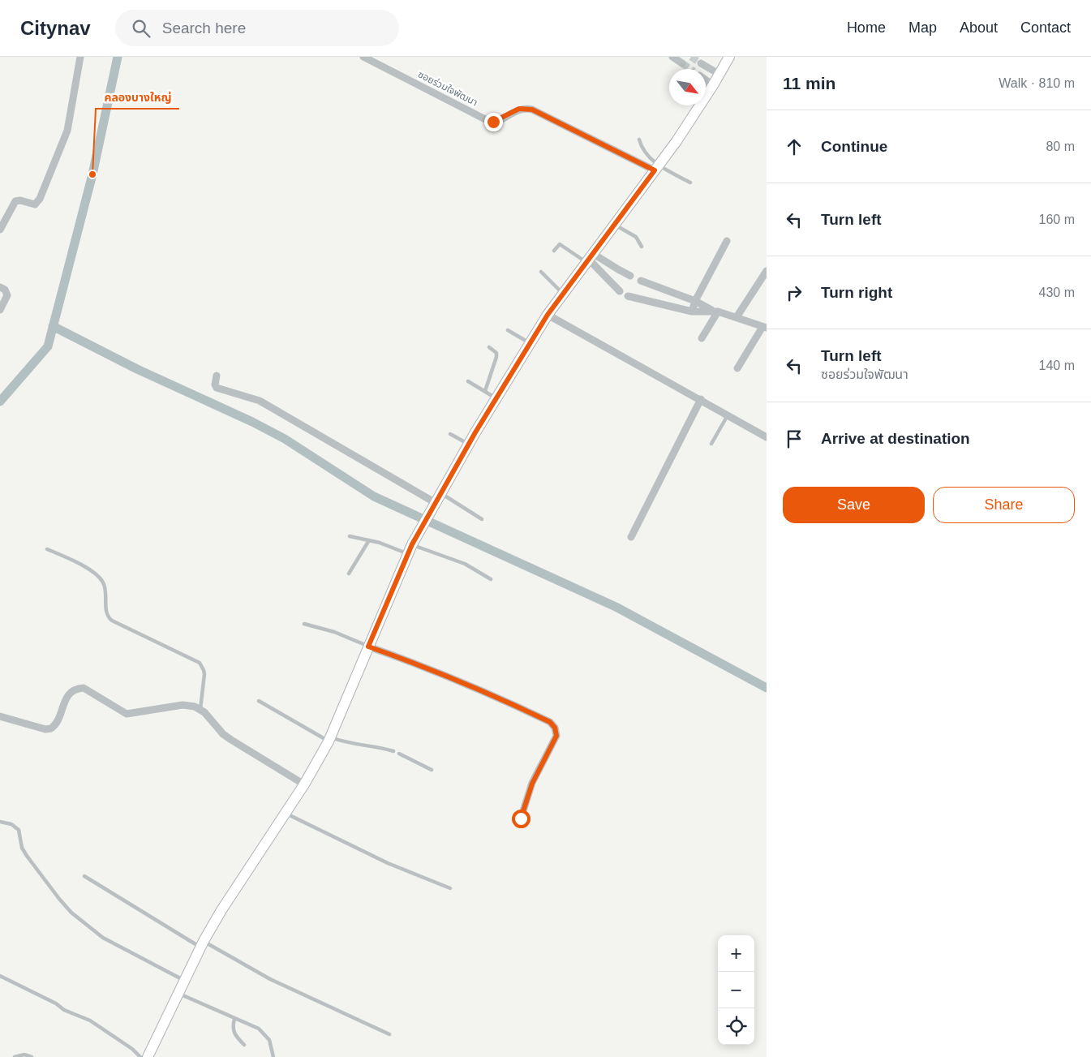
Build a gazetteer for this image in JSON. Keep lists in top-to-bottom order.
{
  "streets": {
    "street": ["ซอยร่วมใจพัฒนา"]
  },
  "places": ["คลองบางใหญ่"],
  "north": "bottom right",
  "page": {
    "header": "Citynav",
    "search": "Search here",
    "nav": [
      "Home",
      "Map",
      "About",
      "Contact"
    ],
    "heading": ["11 min", "Walk · 810 m"],
    "list": [
      ["Continue", "80 m"],
      ["Turn left", "160 m"],
      ["Turn right", "430 m"],
      ["Turn left", "ซอยร่วมใจพัฒนา", "140 m"],
      "Arrive at destination"
    ],
    "buttons": ["Save", "Share"],
    "map_buttons": ["+", "−"]
  }
}
